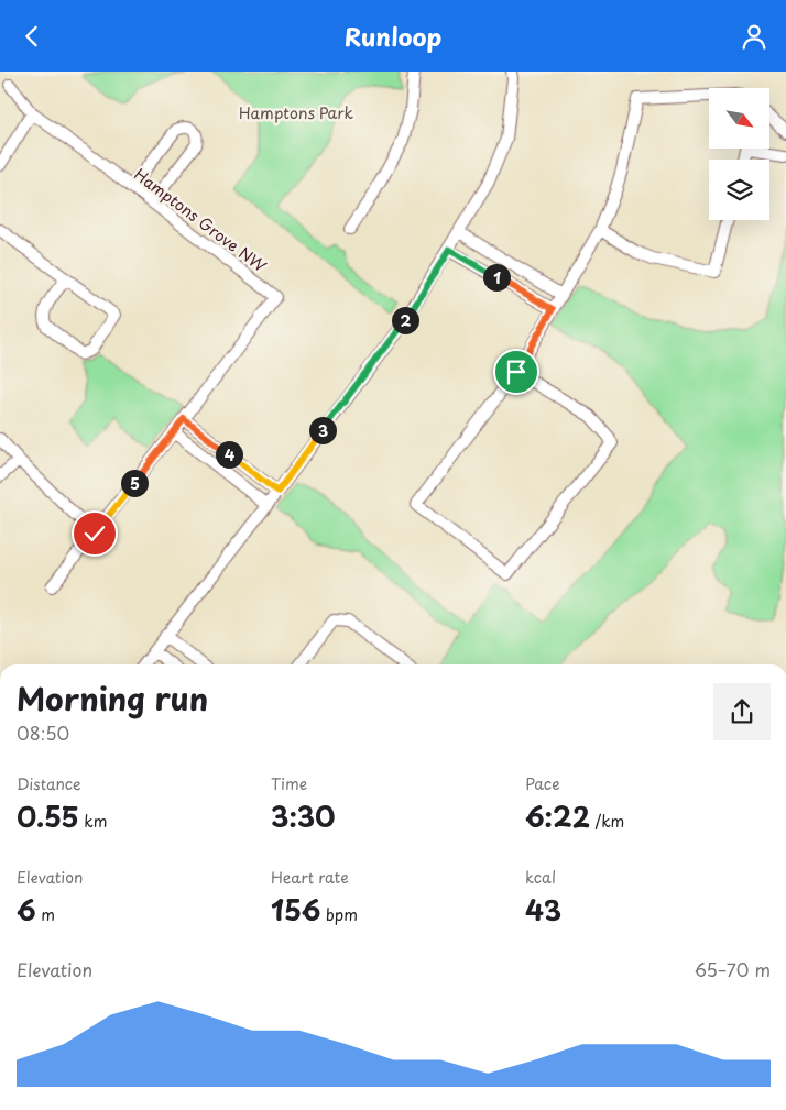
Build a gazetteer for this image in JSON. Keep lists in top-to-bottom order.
{
  "streets": {
    "street": ["Hamptons Grove NW"]
  },
  "parks": ["Hamptons Park"],
  "north": "bottom right",
  "page": {
    "header": "Runloop",
    "pins": [
      "1",
      "2",
      "3",
      "4",
      "5"
    ],
    "heading": ["Morning run", "08:50"],
    "stats": [
      ["Distance", "0.55 km"],
      ["Time", "3:30"],
      ["Pace", "6:22 /km"],
      ["Elevation", "6 m"],
      ["Heart rate", "156 bpm"],
      ["kcal", "43"]
    ],
    "chart": ["Elevation", "65–70 m"]
  }
}
